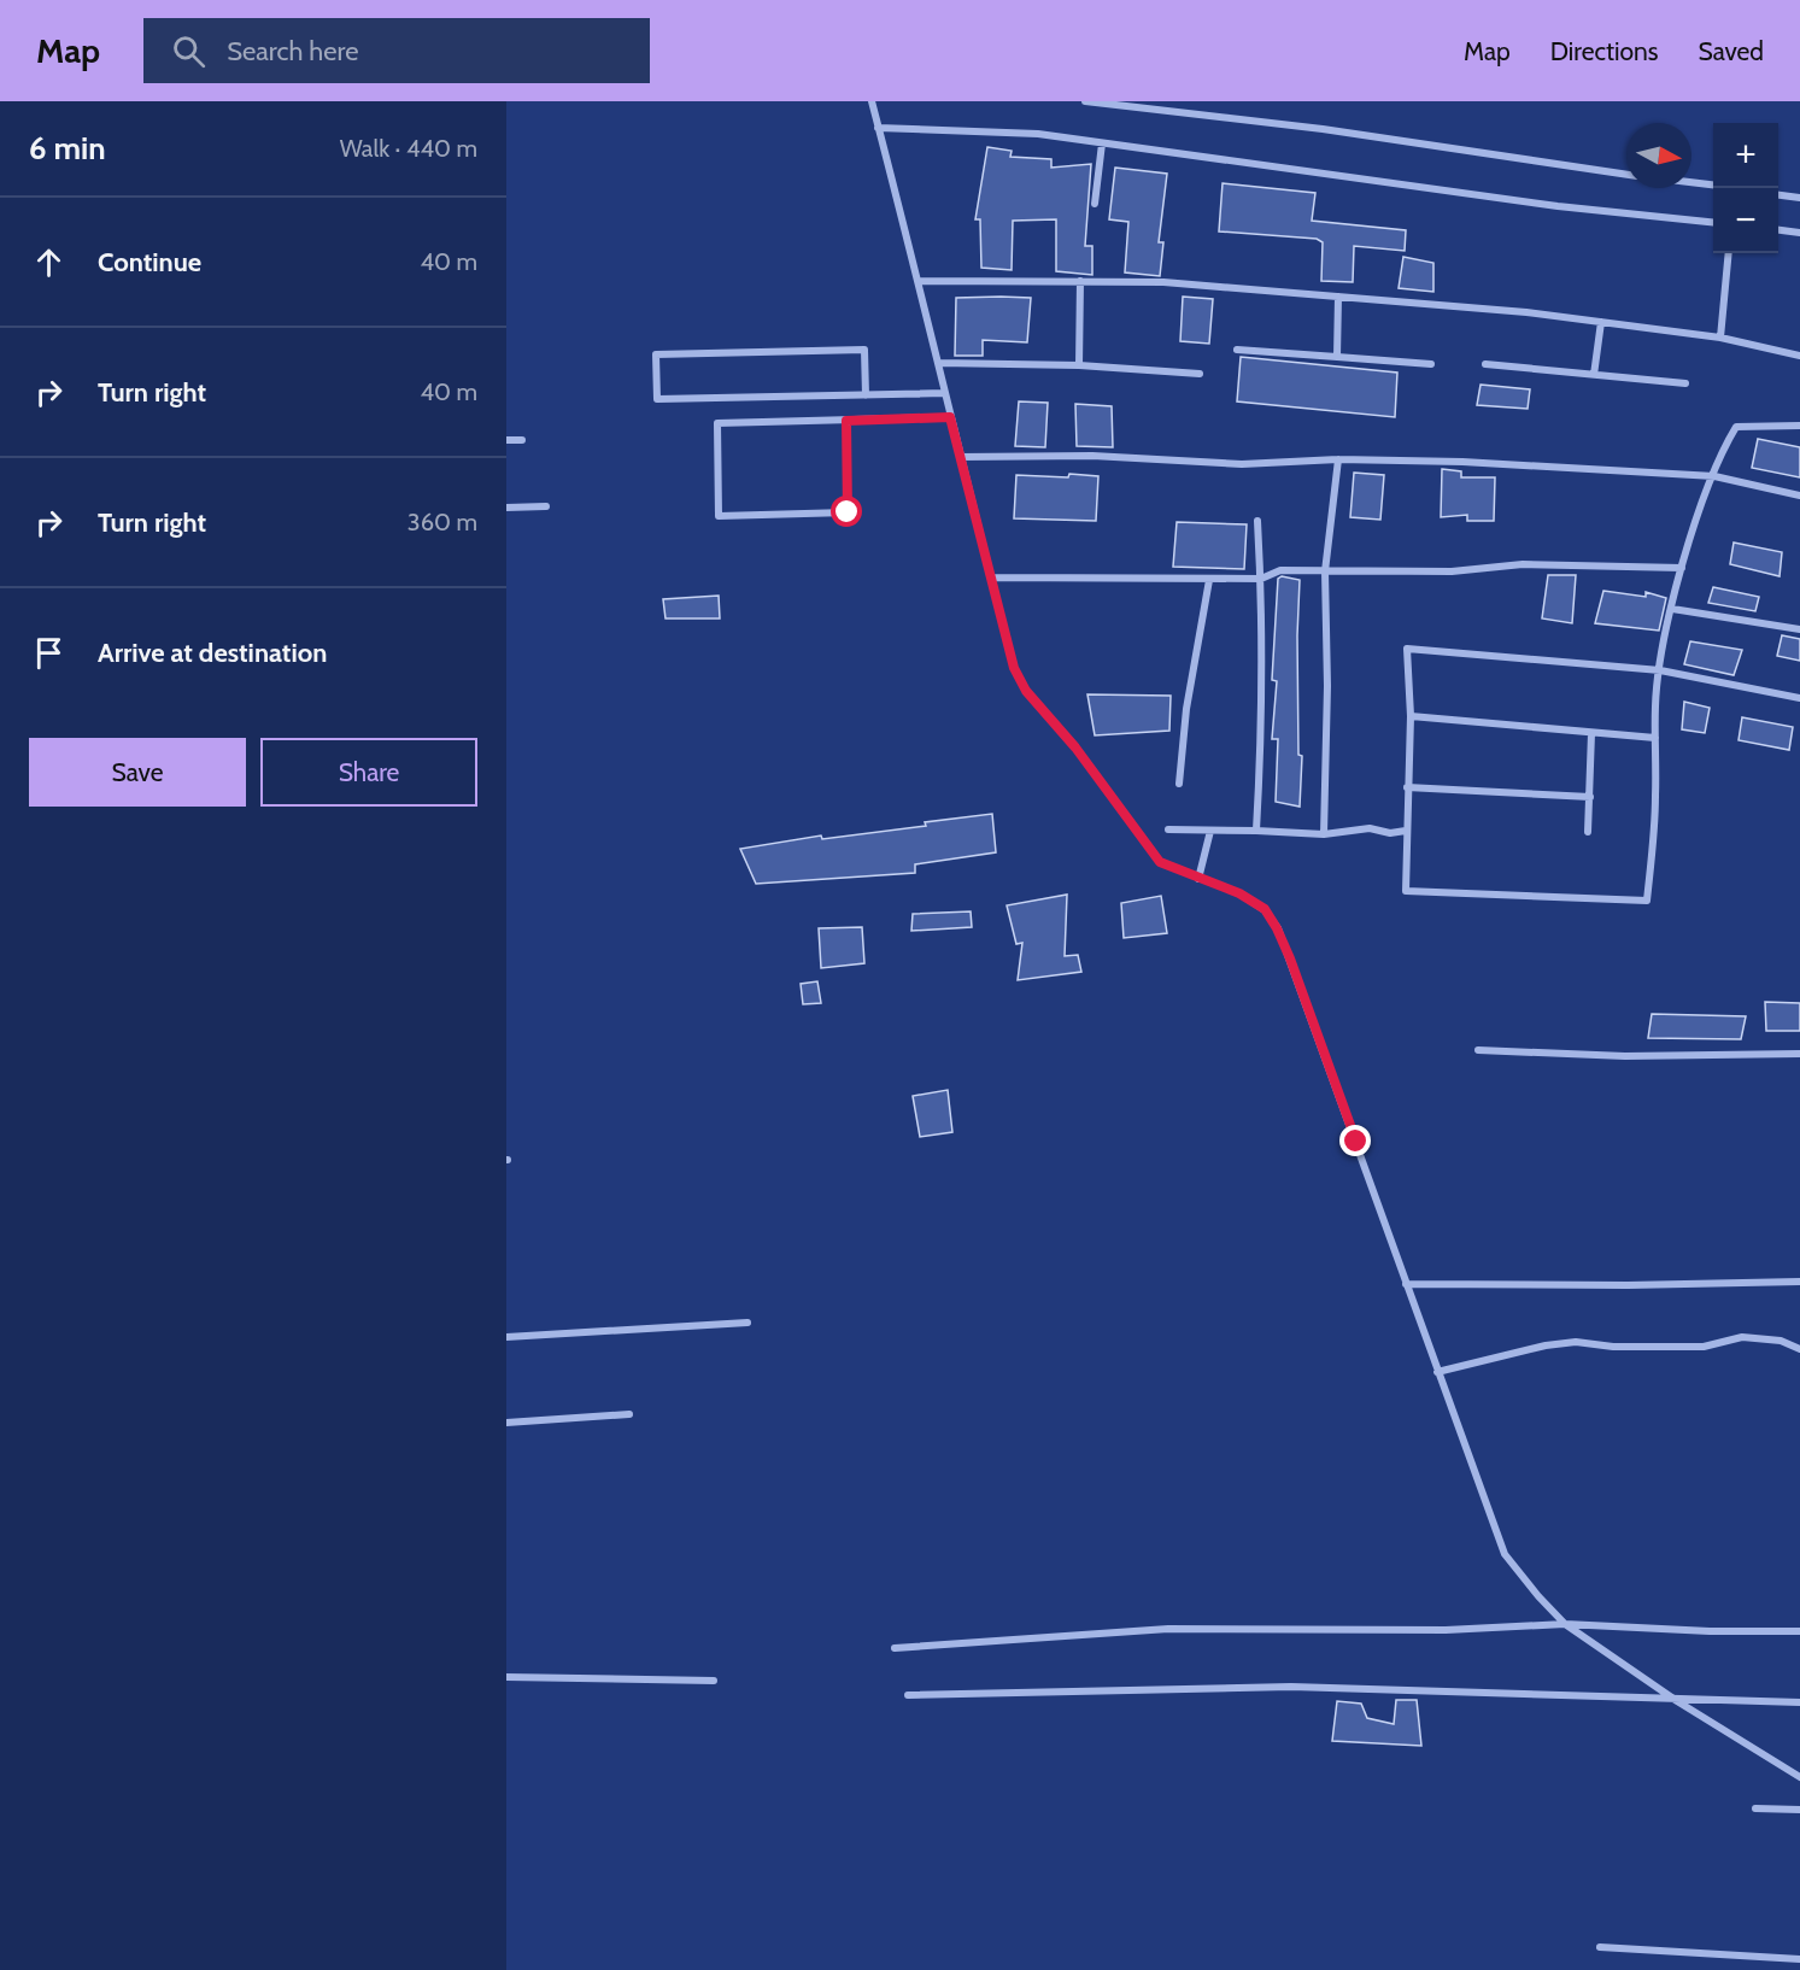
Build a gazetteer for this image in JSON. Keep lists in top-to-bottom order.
{
  "north": "right",
  "page": {
    "header": "Map",
    "search": "Search here",
    "nav": ["Map", "Directions", "Saved"],
    "heading": ["6 min", "Walk · 440 m"],
    "map_buttons": ["+", "−"],
    "list": [
      ["Continue", "40 m"],
      ["Turn right", "40 m"],
      ["Turn right", "360 m"],
      "Arrive at destination"
    ],
    "buttons": ["Save", "Share"]
  }
}
